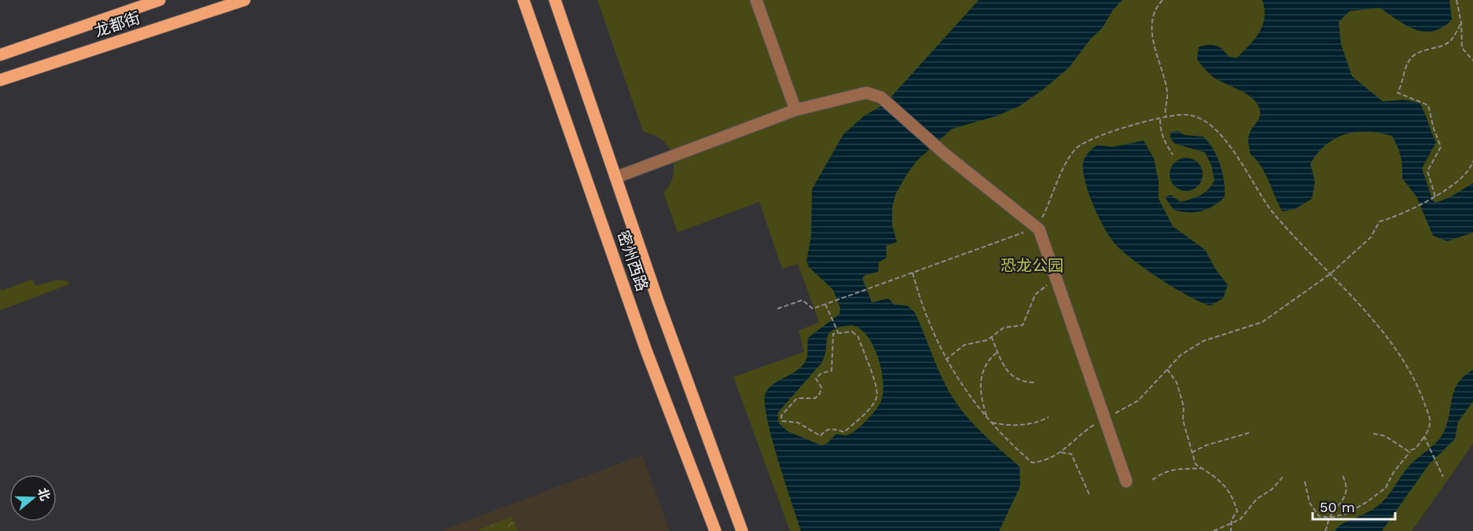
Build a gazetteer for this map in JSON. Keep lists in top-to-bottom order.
{
  "streets": {
    "main road": ["龙都街", "密州西路"]
  },
  "parks": ["恐龙公园"],
  "scale_bar": "50 m",
  "north": "right"
}
